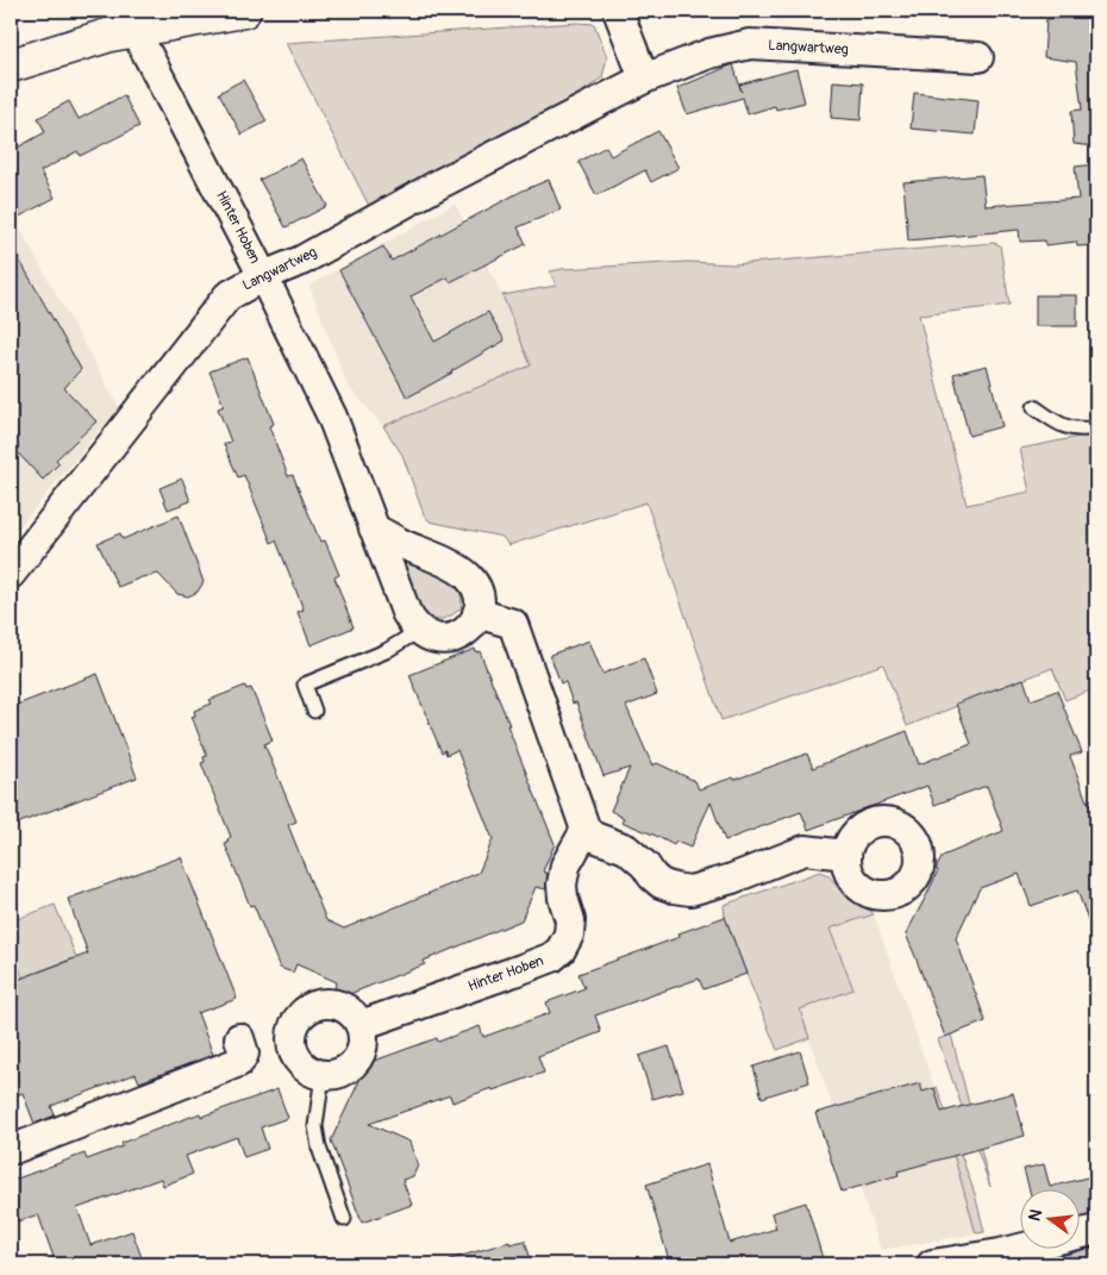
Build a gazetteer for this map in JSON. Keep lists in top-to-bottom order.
{
  "streets": {
    "street": ["Langwartweg", "Hinter Hoben"]
  },
  "crossings": [
    ["Langwartweg", "Hinter Hoben"]
  ],
  "north": "left"
}
